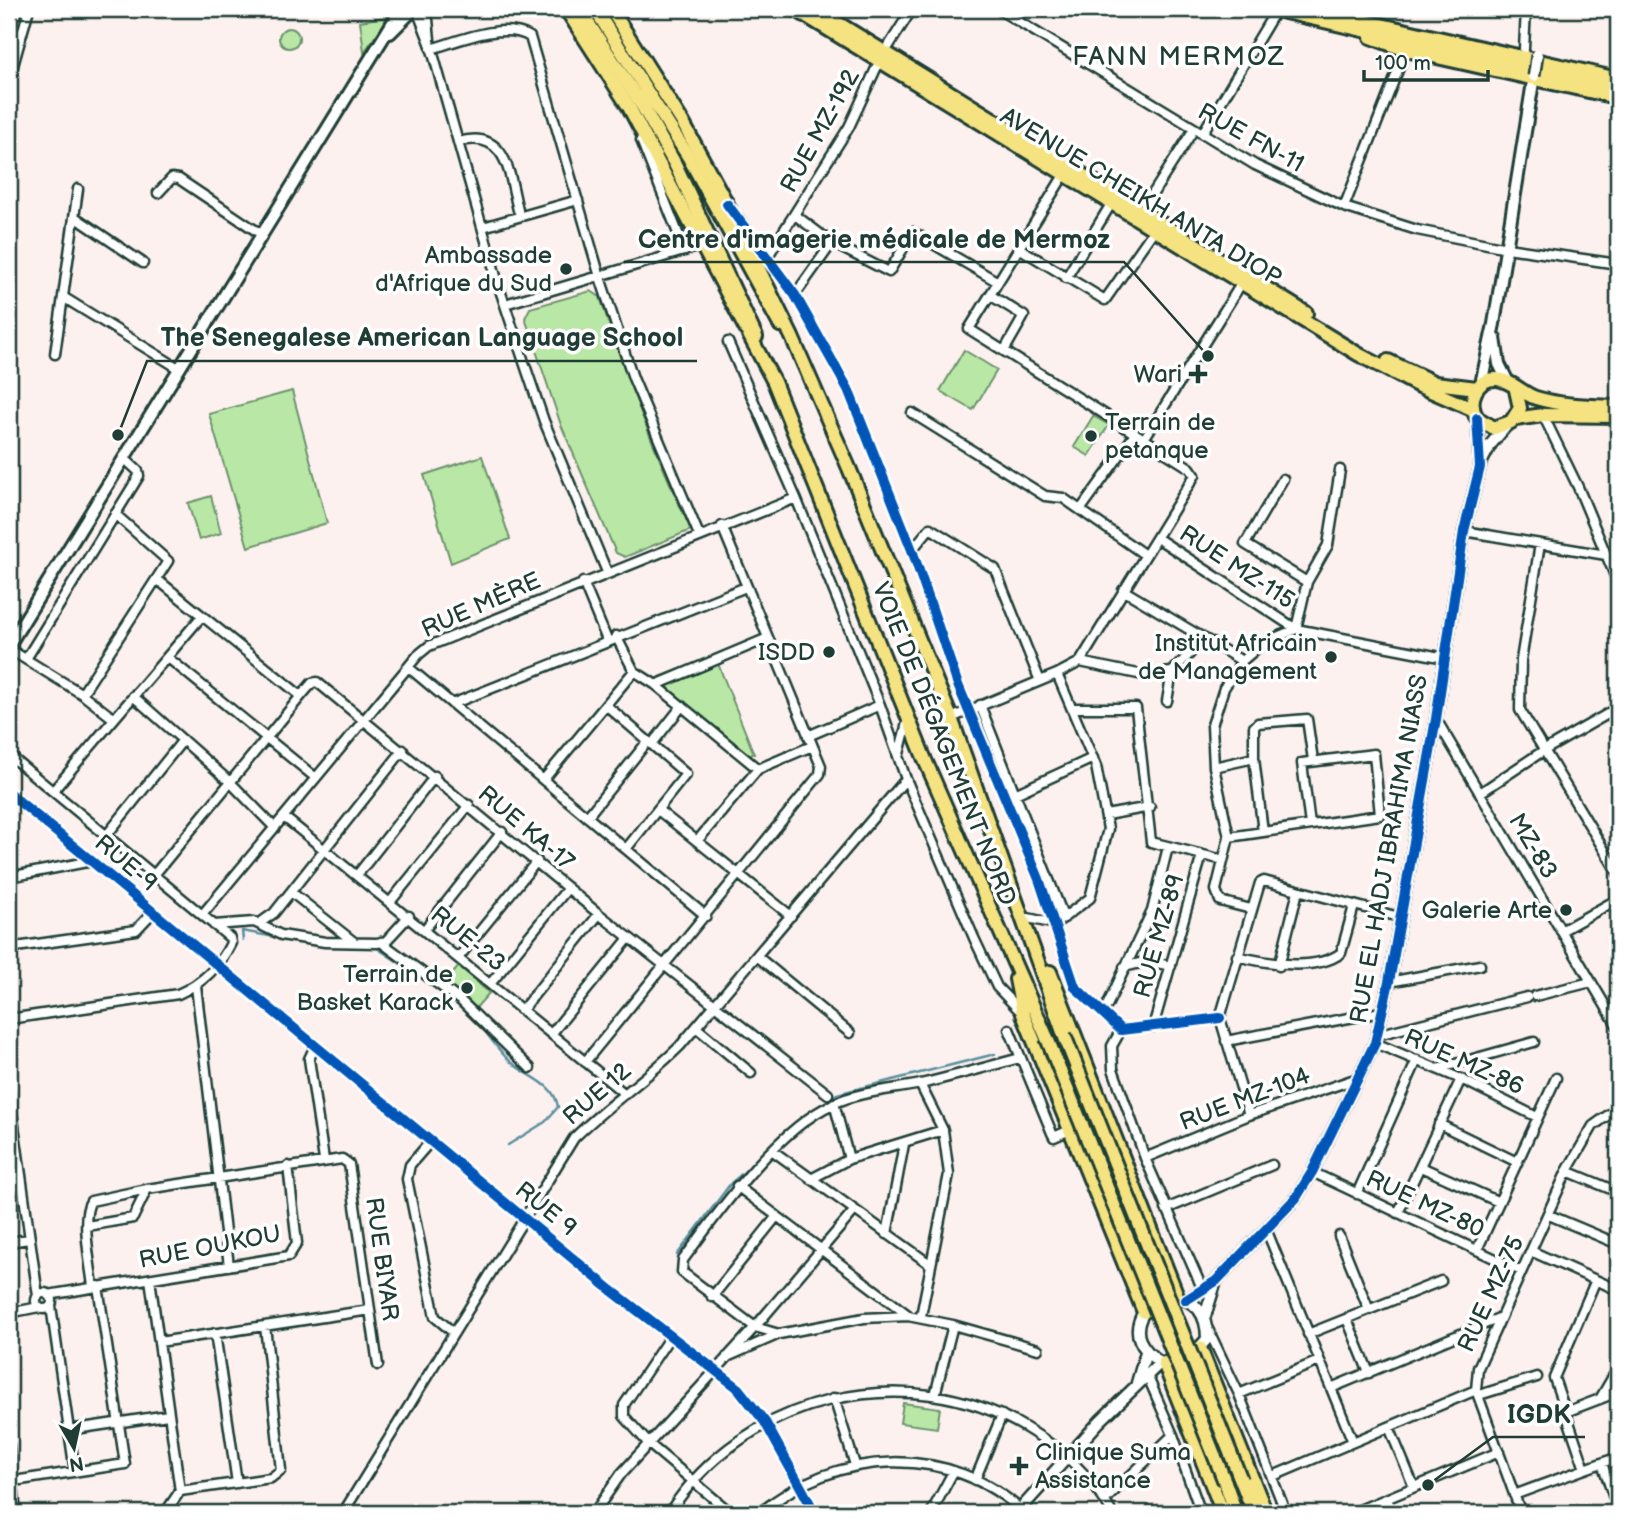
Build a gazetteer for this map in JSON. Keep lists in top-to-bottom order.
{
  "streets": {
    "main road": ["AVENUE CHEIKH ANTA DIOP", "VOIE DE DÉGAGEMENT NORD"],
    "street": [
      "RUE MZ-192",
      "RUE FN-11",
      "RUE MZ-115",
      "RUE MÈRE",
      "RUE KA-17",
      "MZ-83",
      "RUE EL HADJ IBRAHIMA NIASS",
      "RUE-9",
      "RUE MZ-89",
      "RUE-23",
      "RUE MZ-86",
      "RUE 12",
      "RUE MZ-104",
      "RUE MZ-80",
      "RUE 9",
      "RUE OUKOU",
      "RUE BIYAR",
      "RUE MZ-75"
    ]
  },
  "crossings": [
    ["RUE MZ-192", "AVENUE CHEIKH ANTA DIOP"],
    ["RUE MÈRE", "RUE KA-17"],
    ["RUE MÈRE", "RUE-23"],
    ["RUE KA-17", "RUE 12"],
    ["MZ-83", "RUE EL HADJ IBRAHIMA NIASS"],
    ["RUE EL HADJ IBRAHIMA NIASS", "RUE MZ-86"],
    ["RUE EL HADJ IBRAHIMA NIASS", "RUE MZ-104"],
    ["RUE EL HADJ IBRAHIMA NIASS", "RUE MZ-80"],
    ["RUE-9", "RUE 9"],
    ["RUE-23", "RUE 12"],
    ["RUE 12", "RUE 9"],
    ["RUE MZ-80", "RUE MZ-75"]
  ],
  "districts": ["FANN MERMOZ"],
  "places": {
    "other": [
      "Ambassade d'Afrique du Sud",
      "Centre d'imagerie médicale de Mermoz",
      "The Senegalese American Language School",
      "Terrain de petanque",
      "ISDD",
      "Institut Africain de Management",
      "Galerie Arte",
      "Terrain de Basket Karack",
      "IGDK"
    ],
    "health": ["Wari", "Clinique Suma Assistance"]
  },
  "scale_bar": "100 m",
  "north": "bottom"
}
